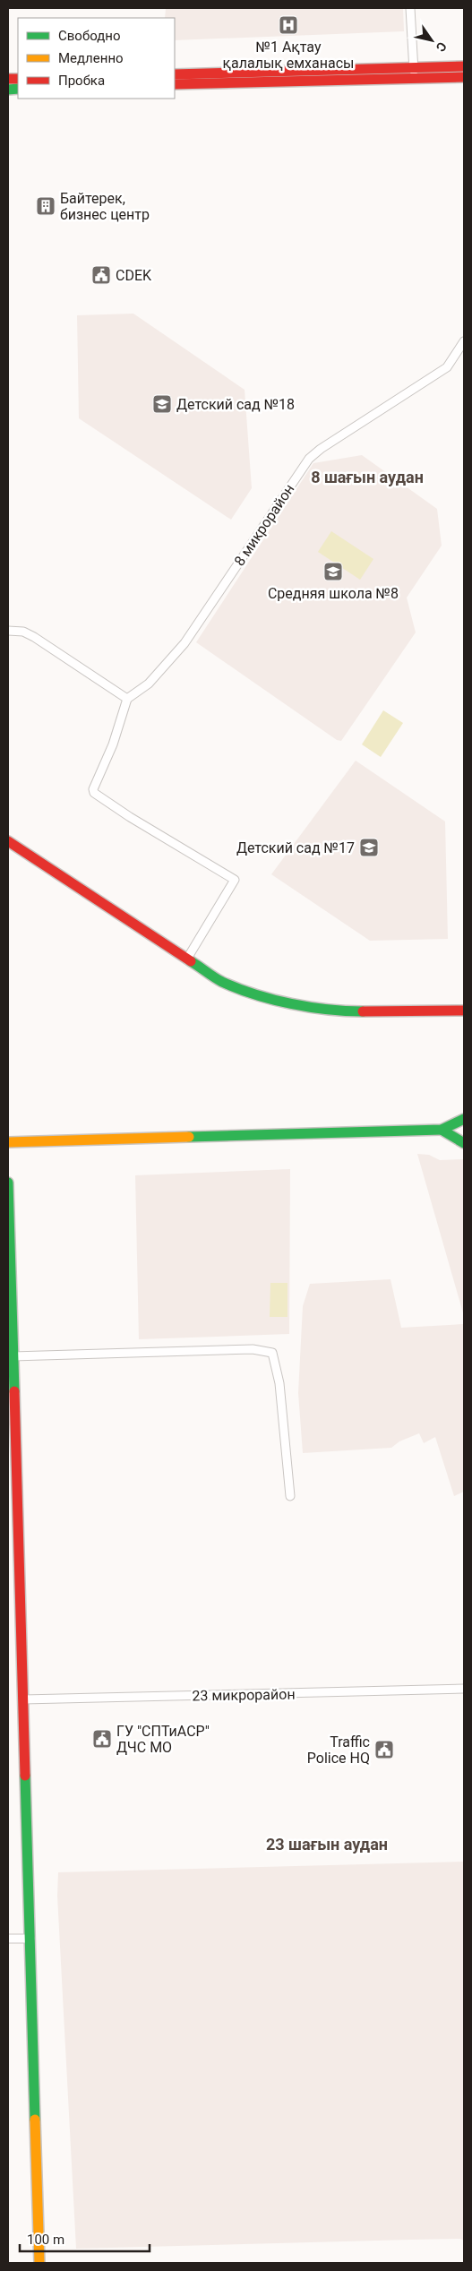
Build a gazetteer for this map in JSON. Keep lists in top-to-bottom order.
{
  "streets": {
    "street": ["8 микрорайон", "23 микрорайон"]
  },
  "districts": ["8 шағын аудан", "23 шағын аудан"],
  "places": {
    "hospital": ["№1 Ақтау қалалық емханасы"],
    "building": ["Байтерек, бизнес центр"],
    "public building": ["CDEK", "ГУ \"СПТиАСР\" ДЧС МО", "Traffic Police HQ"],
    "school or university": ["Детский сад №18", "Средняя школа №8", "Детский сад №17"]
  },
  "legend": ["Свободно", "Медленно", "Пробка"],
  "scale_bar": "100 m",
  "north": "bottom right"
}
